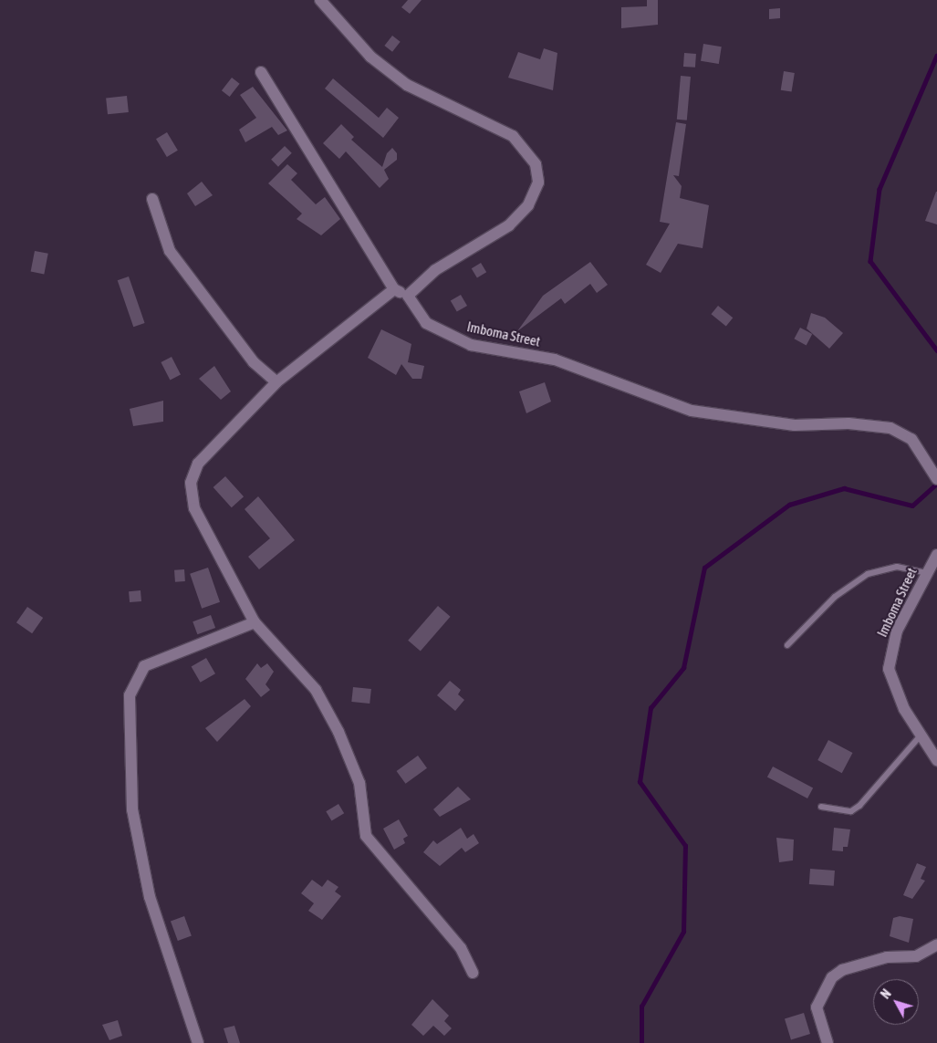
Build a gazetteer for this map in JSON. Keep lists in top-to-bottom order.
{
  "streets": {
    "street": ["Imboma Street"]
  },
  "north": "top left"
}
